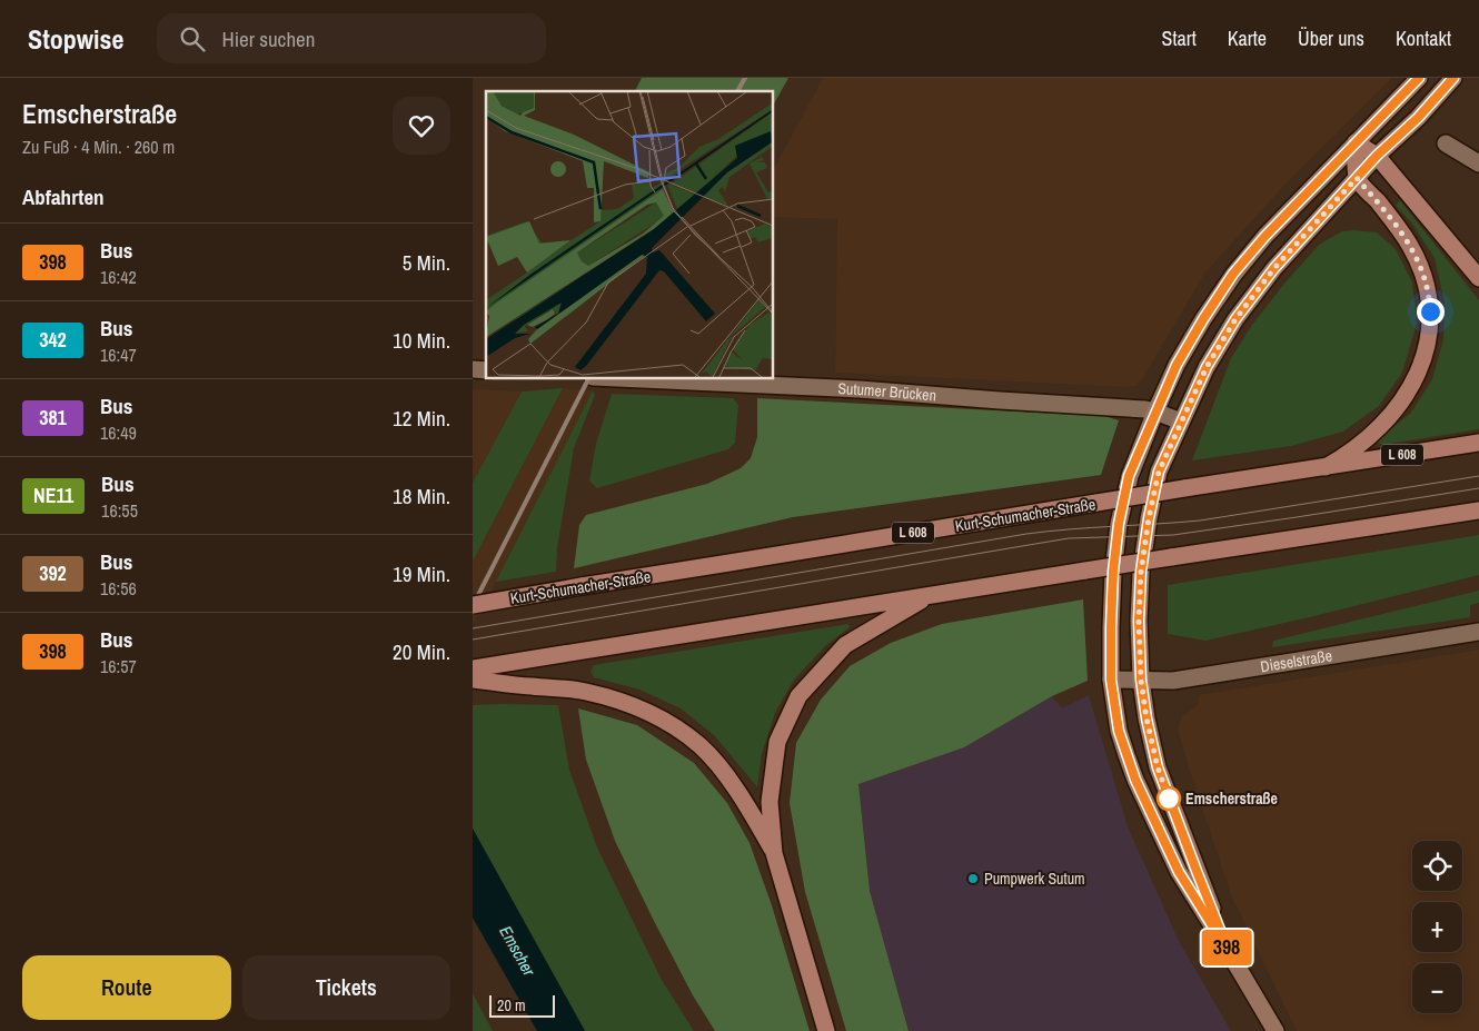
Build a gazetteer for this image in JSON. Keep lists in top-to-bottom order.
{
  "streets": {
    "main road": ["L 608", "Kurt-Schumacher-Straße"],
    "street": ["Sutumer Brücken", "Dieselstraße"]
  },
  "crossings": [
    ["L 608", "Kurt-Schumacher-Straße"]
  ],
  "water": ["Emscher"],
  "places": ["Emscherstraße", "Pumpwerk Sutum"],
  "lines": ["bus line 398"],
  "scale_bar": "20 m",
  "page": {
    "header": "Stopwise",
    "search": "Hier suchen",
    "nav": [
      "Start",
      "Karte",
      "Über uns",
      "Kontakt"
    ],
    "heading": [
      ["Emscherstraße", "Zu Fuß · 4 Min. · 260 m"],
      "Abfahrten"
    ],
    "on_map": "398",
    "list": [
      {
        "mark": "398",
        "name": "Bus",
        "note": "16:42",
        "value": "5 Min."
      },
      {
        "mark": "342",
        "name": "Bus",
        "note": "16:47",
        "value": "10 Min."
      },
      {
        "mark": "381",
        "name": "Bus",
        "note": "16:49",
        "value": "12 Min."
      },
      {
        "mark": "NE11",
        "name": "Bus",
        "note": "16:55",
        "value": "18 Min."
      },
      {
        "mark": "392",
        "name": "Bus",
        "note": "16:56",
        "value": "19 Min."
      },
      {
        "mark": "398",
        "name": "Bus",
        "note": "16:57",
        "value": "20 Min."
      }
    ],
    "map_buttons": ["+", "−"],
    "buttons": ["Route", "Tickets"],
    "scale": "20 m"
  }
}
